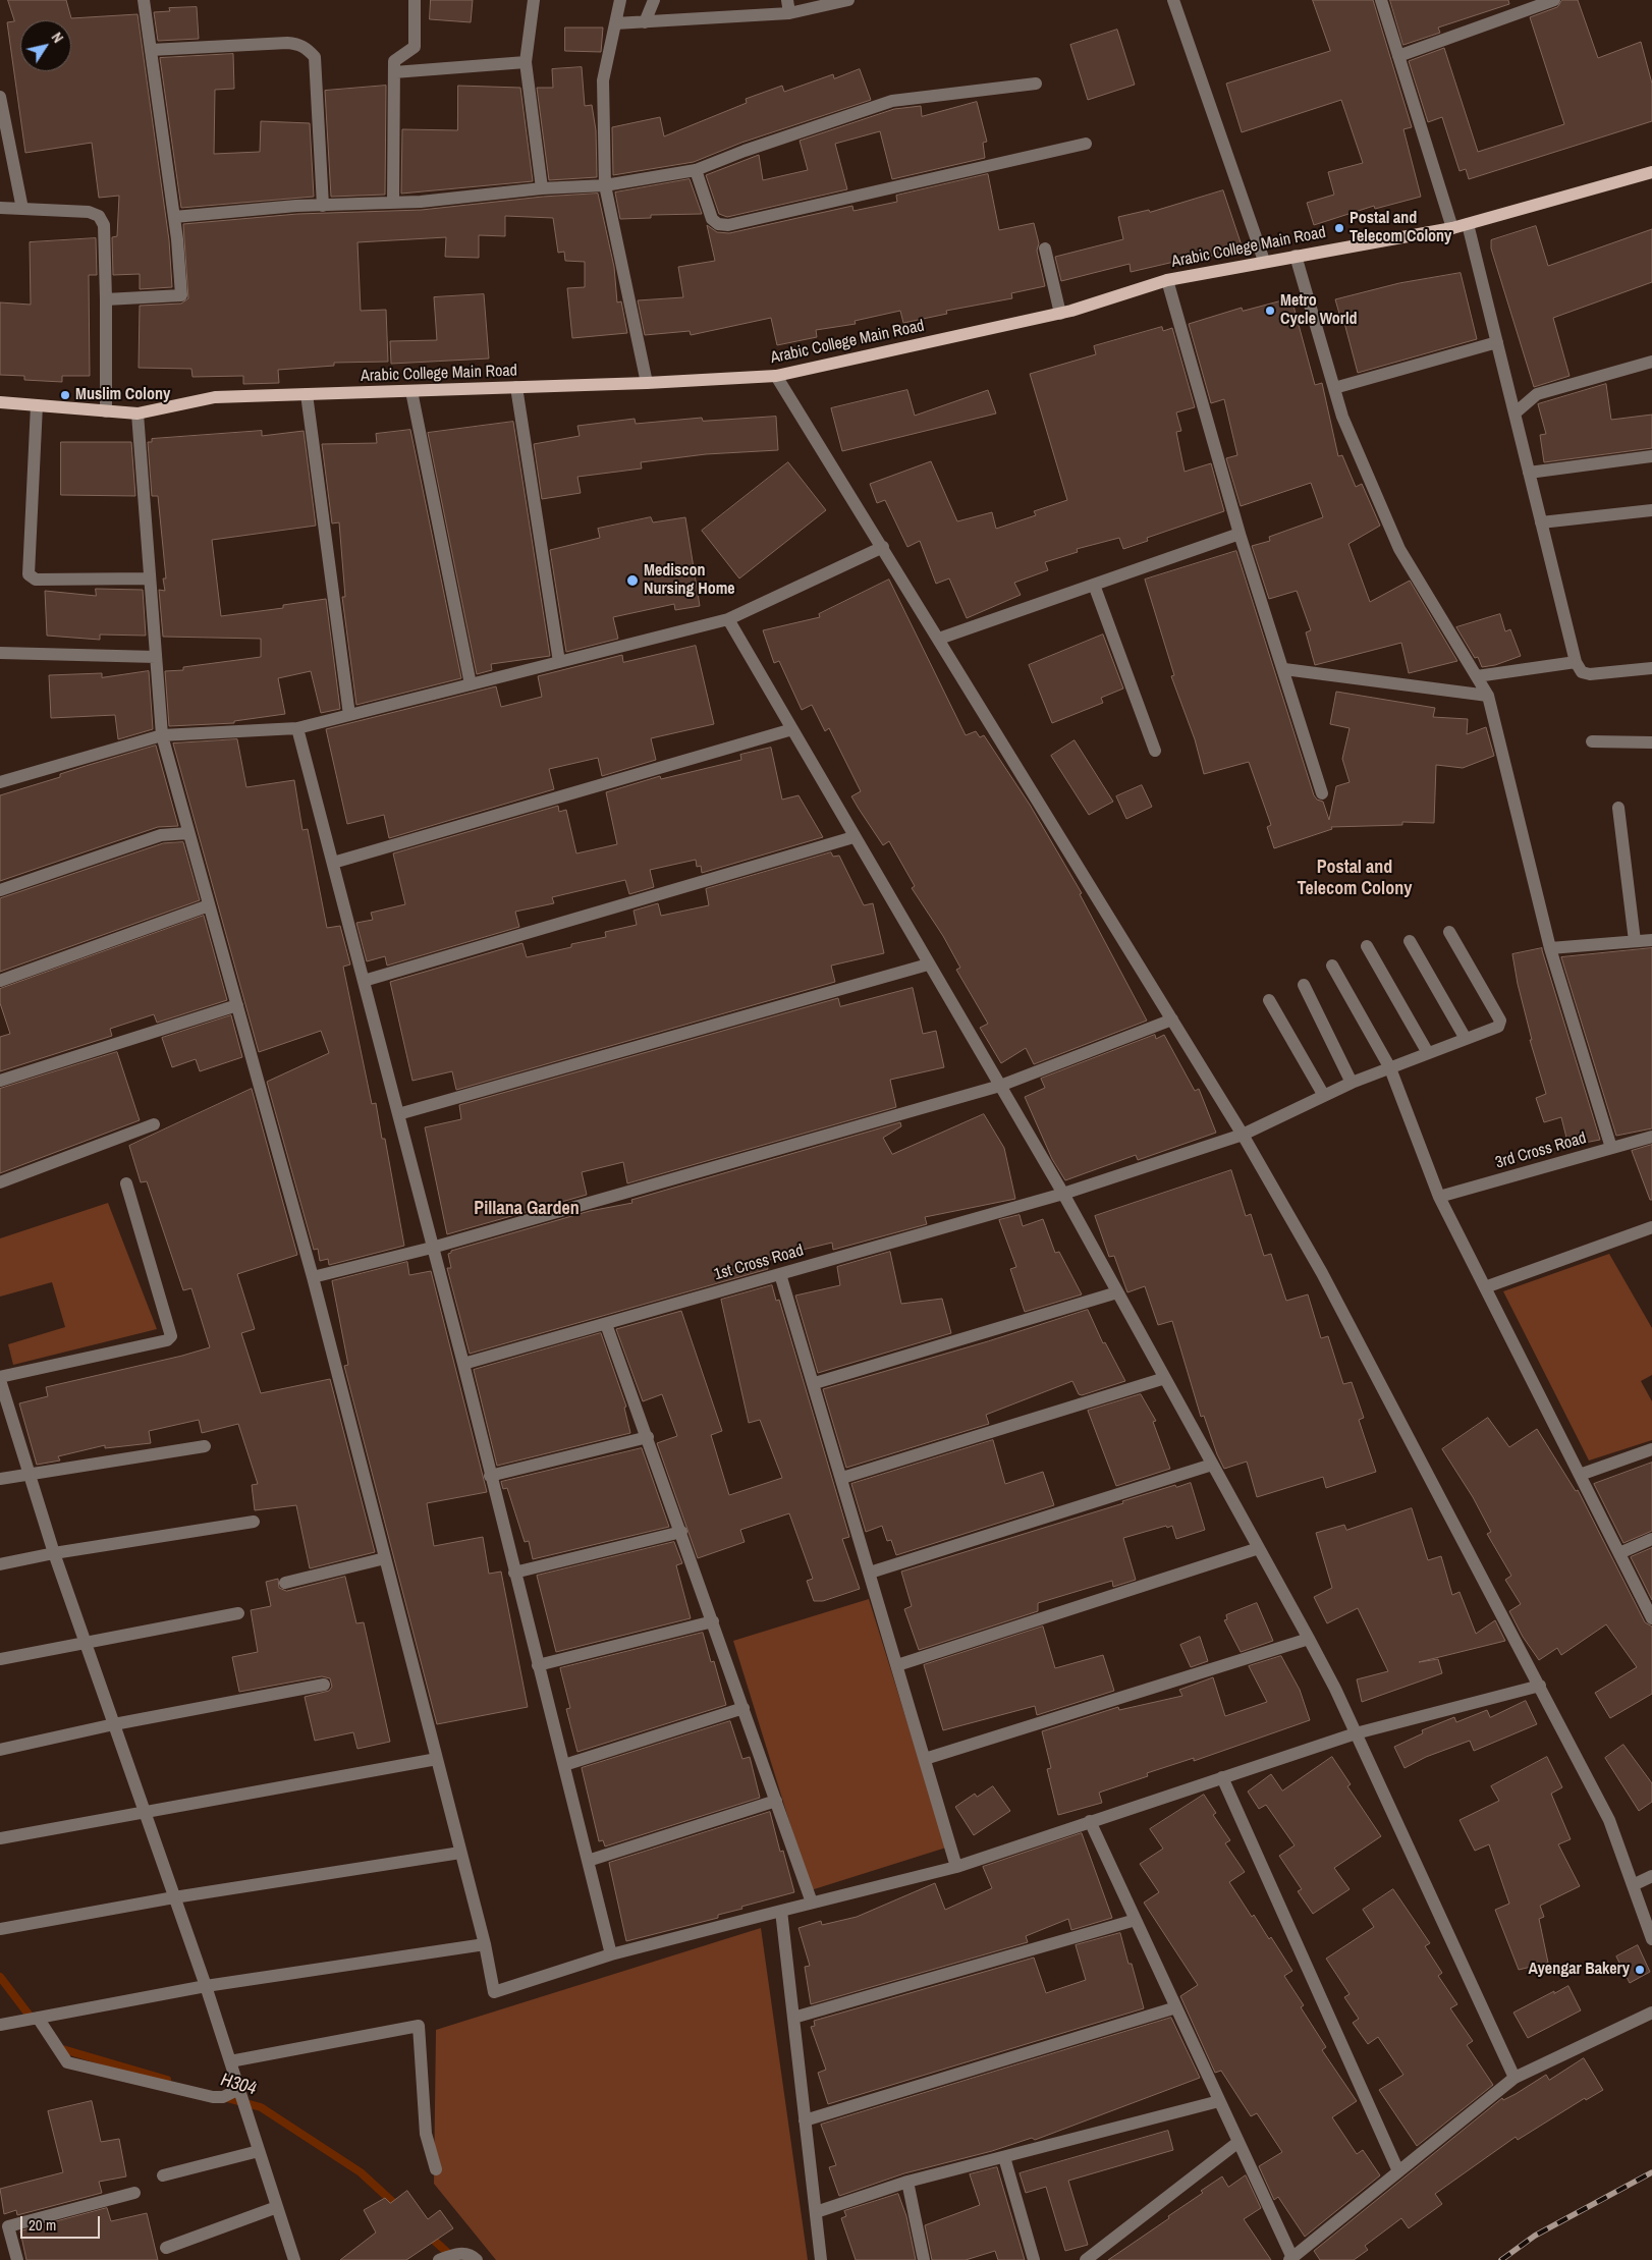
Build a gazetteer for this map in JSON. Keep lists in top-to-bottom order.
{
  "streets": {
    "main road": ["Arabic College Main Road"],
    "street": ["3rd Cross Road", "1st Cross Road"]
  },
  "districts": ["Postal and Telecom Colony", "Pillana Garden"],
  "water": ["H304"],
  "places": [
    "Postal and Telecom Colony",
    "Metro Cycle World",
    "Muslim Colony",
    "Mediscon Nursing Home",
    "Ayengar Bakery"
  ],
  "scale_bar": "20 m",
  "north": "top right"
}
